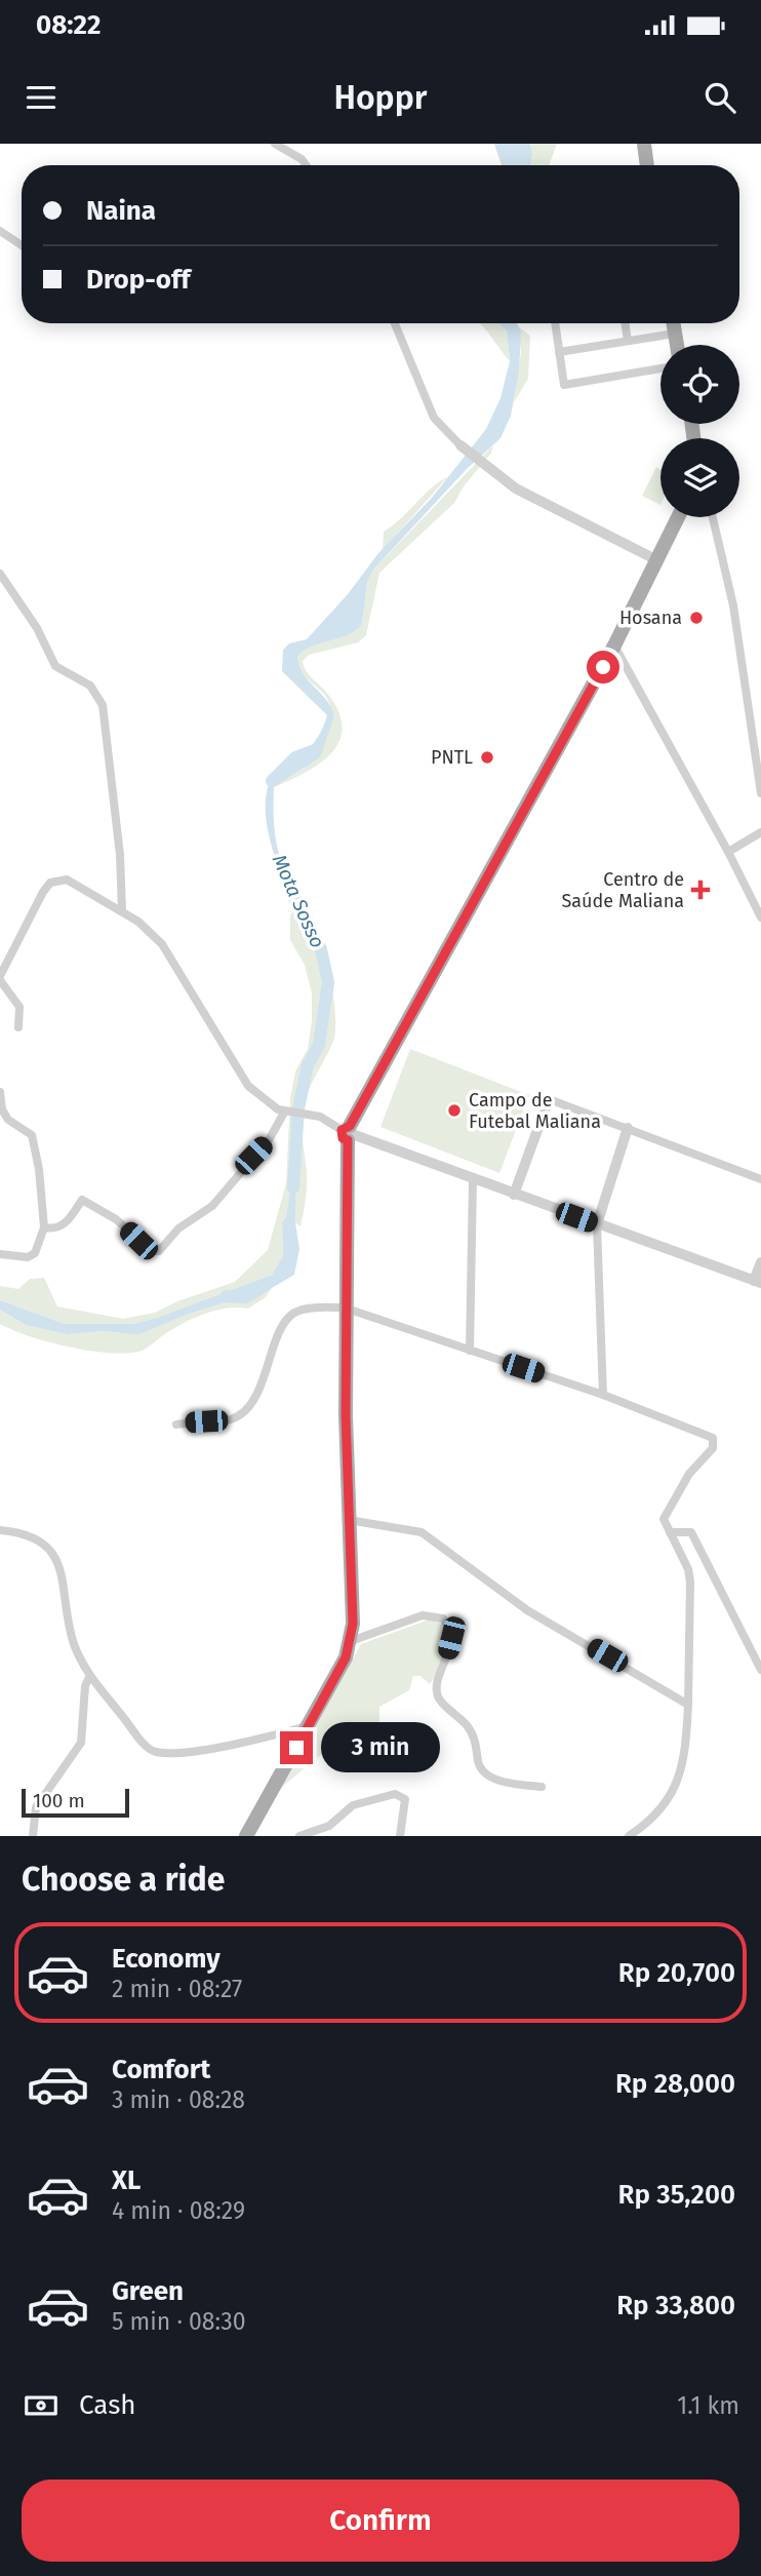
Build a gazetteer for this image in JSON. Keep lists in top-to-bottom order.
{
  "water": ["Mota Sosso"],
  "places": {
    "other": ["Hosana", "PNTL", "Campo de Futebal Maliana"],
    "health": ["Centro de Saúde Maliana"]
  },
  "scale_bar": "100 m",
  "page": {
    "status": "08:22",
    "header": "Hoppr",
    "banner": ["Naina", "Drop-off"],
    "bubble": "3 min",
    "scale": "100 m",
    "heading": "Choose a ride",
    "list": [
      {
        "name": "Economy",
        "note": "2 min · 08:27",
        "value": "Rp 20,700"
      },
      {
        "name": "Comfort",
        "note": "3 min · 08:28",
        "value": "Rp 28,000"
      },
      {
        "name": "XL",
        "note": "4 min · 08:29",
        "value": "Rp 35,200"
      },
      {
        "name": "Green",
        "note": "5 min · 08:30",
        "value": "Rp 33,800"
      }
    ],
    "pay": ["Cash", "1.1 km"],
    "buttons": "Confirm"
  }
}
